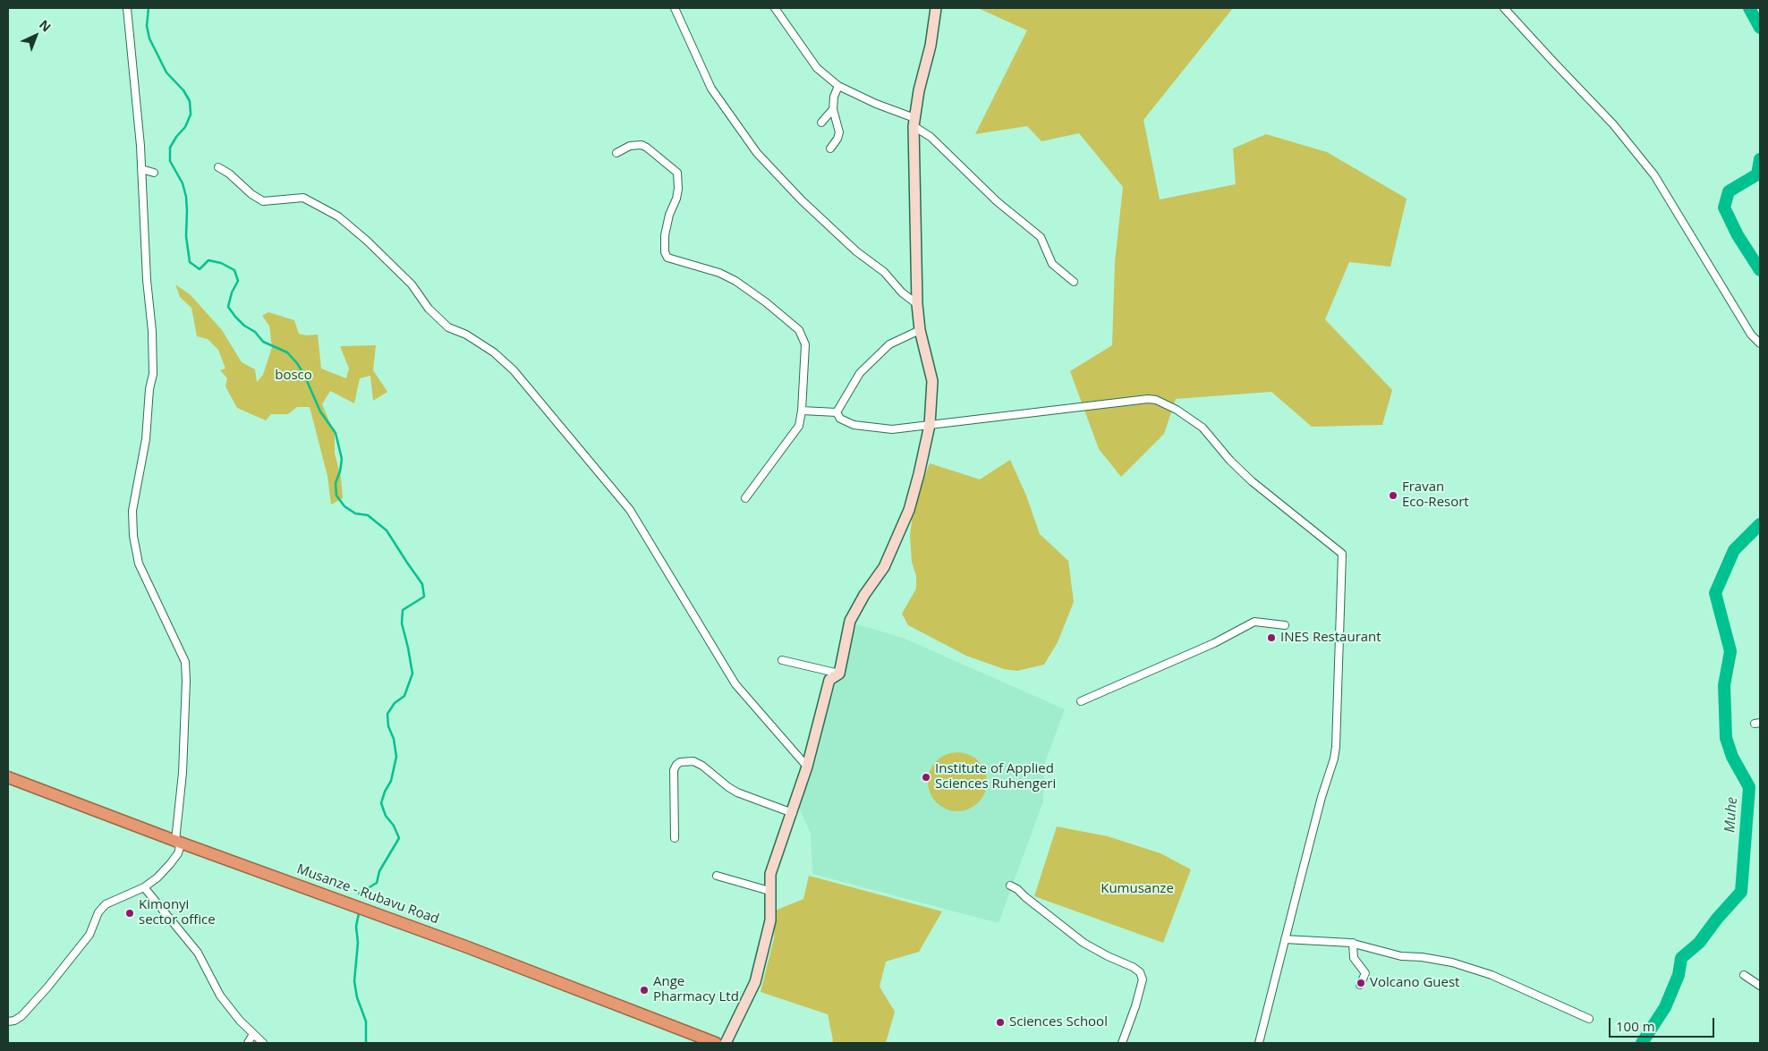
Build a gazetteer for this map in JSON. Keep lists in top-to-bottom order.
{
  "streets": {
    "highway": ["Musanze - Rubavu Road"]
  },
  "water": ["Muhe"],
  "parks": ["bosco", "Kumusanze"],
  "places": [
    "Fravan Eco-Resort",
    "INES Restaurant",
    "Institute of Applied Sciences Ruhengeri",
    "Kimonyi sector office",
    "Volcano Guest",
    "Ange Pharmacy Ltd",
    "Sciences School"
  ],
  "scale_bar": "100 m",
  "north": "top right"
}
